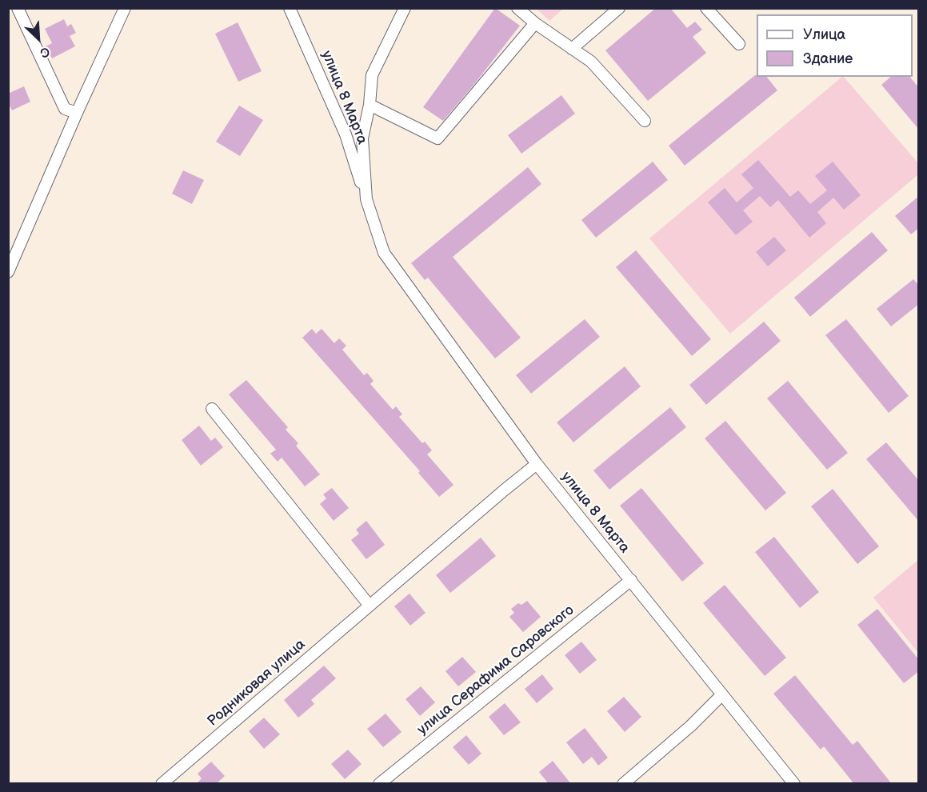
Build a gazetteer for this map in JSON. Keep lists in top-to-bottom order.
{
  "streets": {
    "street": ["улица 8 Марта", "улица Серафима Саровского", "Родниковая улица"]
  },
  "crossings": [
    ["улица 8 Марта", "улица Серафима Саровского"],
    ["улица 8 Марта", "Родниковая улица"]
  ],
  "legend": ["Улица", "Здание"],
  "north": "bottom right"
}
